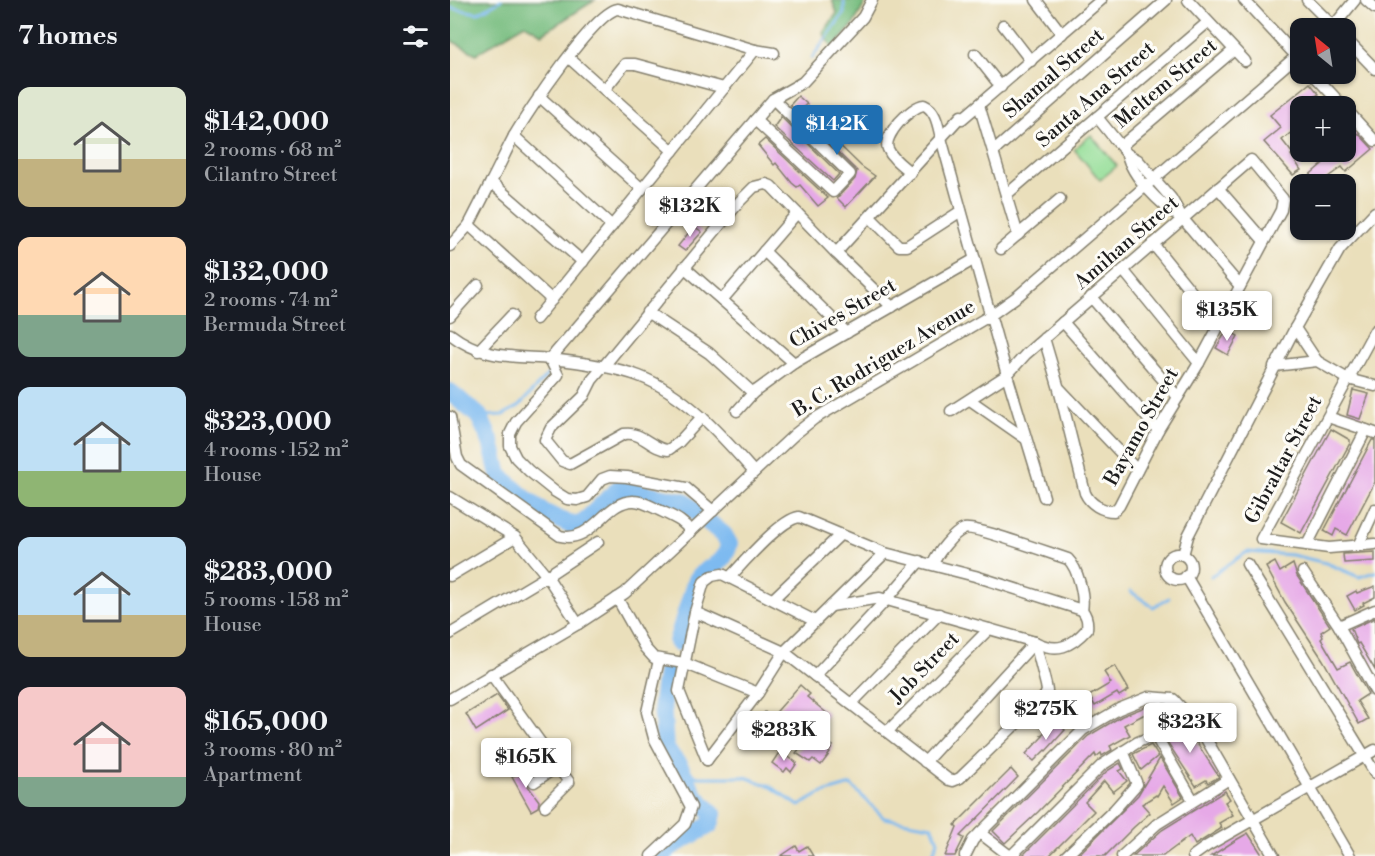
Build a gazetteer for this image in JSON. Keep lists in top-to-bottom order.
{
  "streets": {
    "street": [
      "Shamal Street",
      "Meltem Street",
      "Santa Ana Street",
      "Amihan Street",
      "Chives Street",
      "B. C. Rodriguez Avenue",
      "Bayamo Street",
      "Gibraltar Street",
      "Job Street"
    ]
  },
  "crossings": [
    ["Amihan Street", "Bayamo Street"]
  ],
  "north": "top left",
  "page": {
    "heading": "7 homes",
    "map_buttons": ["+", "−"],
    "list": [
      {
        "name": "$142,000",
        "note": "2 rooms · 68 m² · Cilantro Street"
      },
      {
        "name": "$132,000",
        "note": "2 rooms · 74 m² · Bermuda Street"
      },
      {
        "name": "$323,000",
        "note": "4 rooms · 152 m² · House"
      },
      {
        "name": "$283,000",
        "note": "5 rooms · 158 m² · House"
      },
      {
        "name": "$165,000",
        "note": "3 rooms · 80 m² · Apartment"
      }
    ],
    "price": [
      "$142K",
      "$132K",
      "$135K",
      "$275K",
      "$323K",
      "$283K",
      "$165K"
    ]
  }
}
